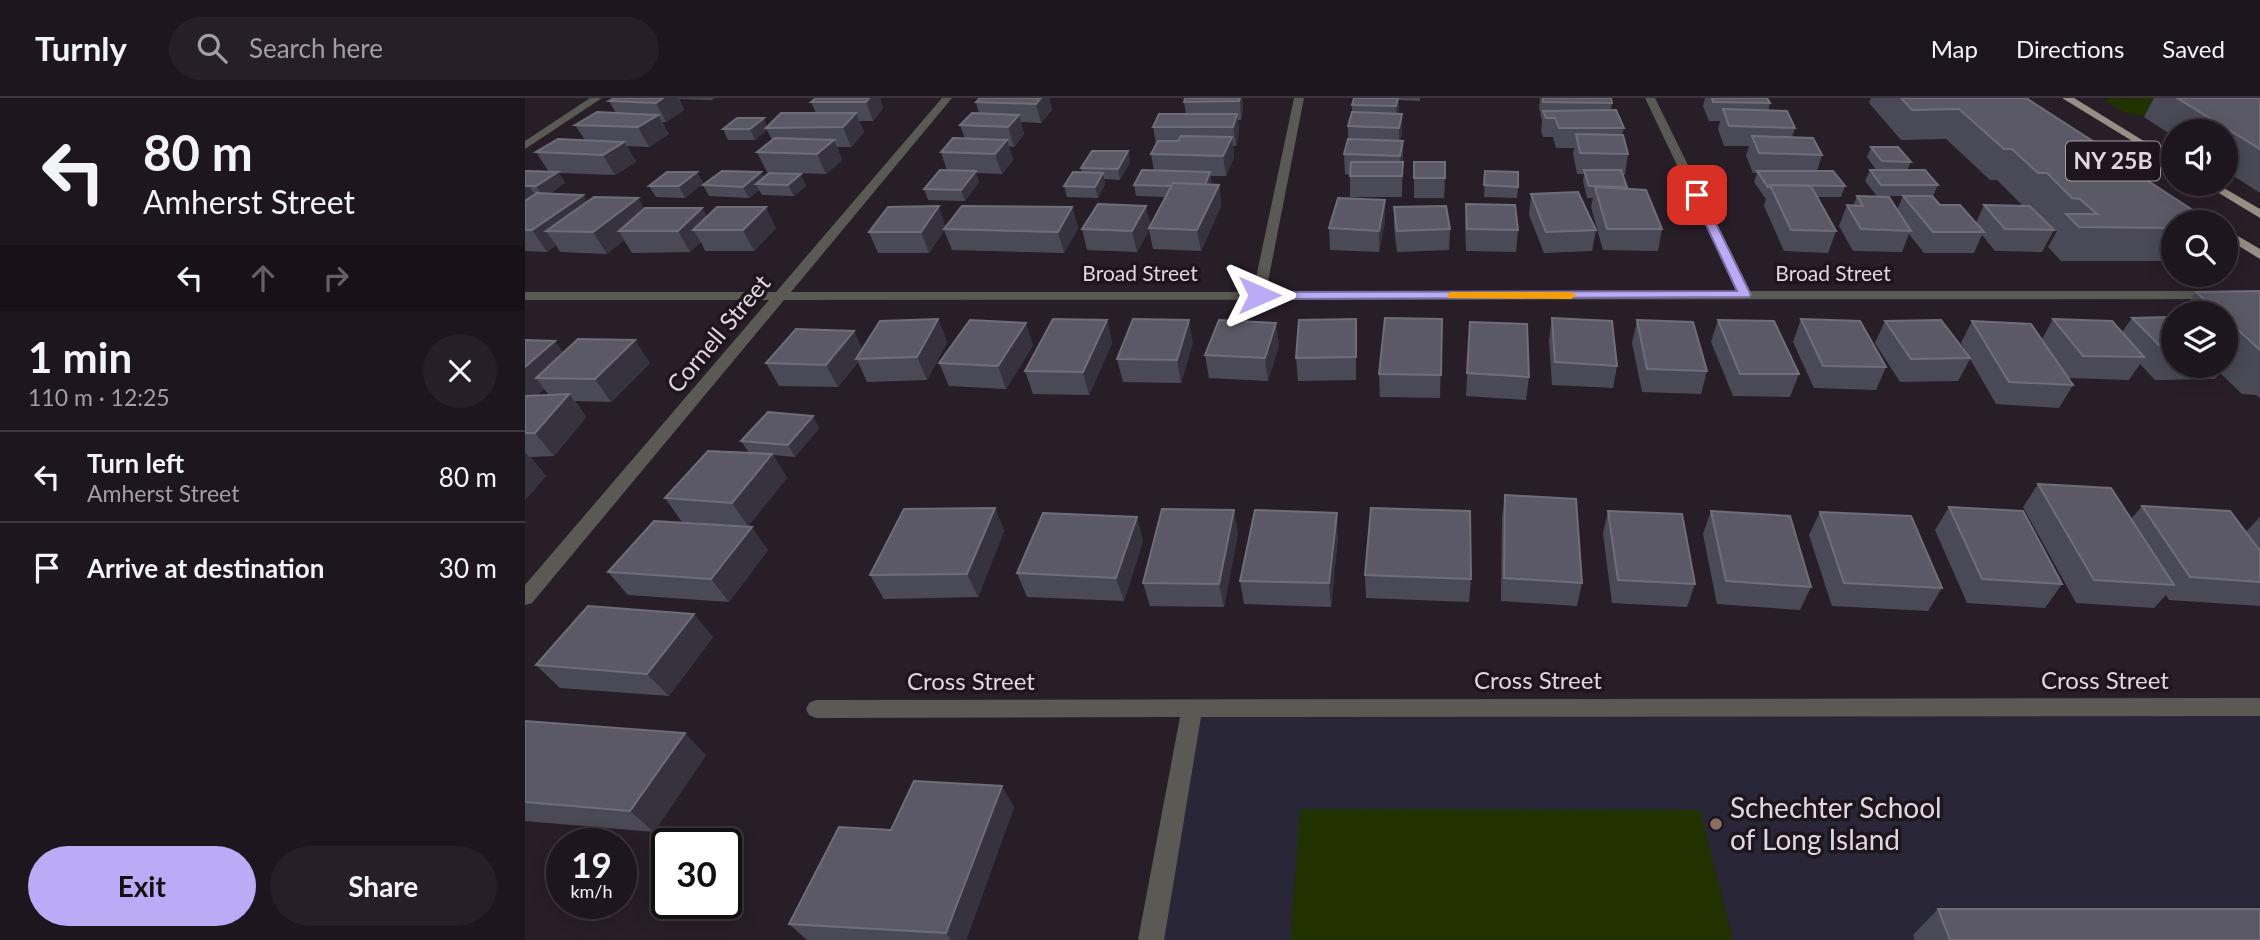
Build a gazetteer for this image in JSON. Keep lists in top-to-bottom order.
{
  "streets": {
    "main road": ["NY 25B"],
    "street": ["Broad Street", "Cornell Street", "Cross Street"]
  },
  "crossings": [
    ["Broad Street", "Cornell Street"]
  ],
  "places": ["Schechter School of Long Island"],
  "page": {
    "header": "Turnly",
    "search": "Search here",
    "nav": ["Map", "Directions", "Saved"],
    "turn": ["80 m", "Amherst Street"],
    "heading": ["1 min", "110 m · 12:25"],
    "list": [
      {
        "name": "Turn left",
        "note": "Amherst Street",
        "value": "80 m"
      },
      {
        "name": "Arrive at destination",
        "value": "30 m"
      }
    ],
    "speed": "19 km/h",
    "limit": "30",
    "buttons": ["Exit", "Share"]
  }
}
